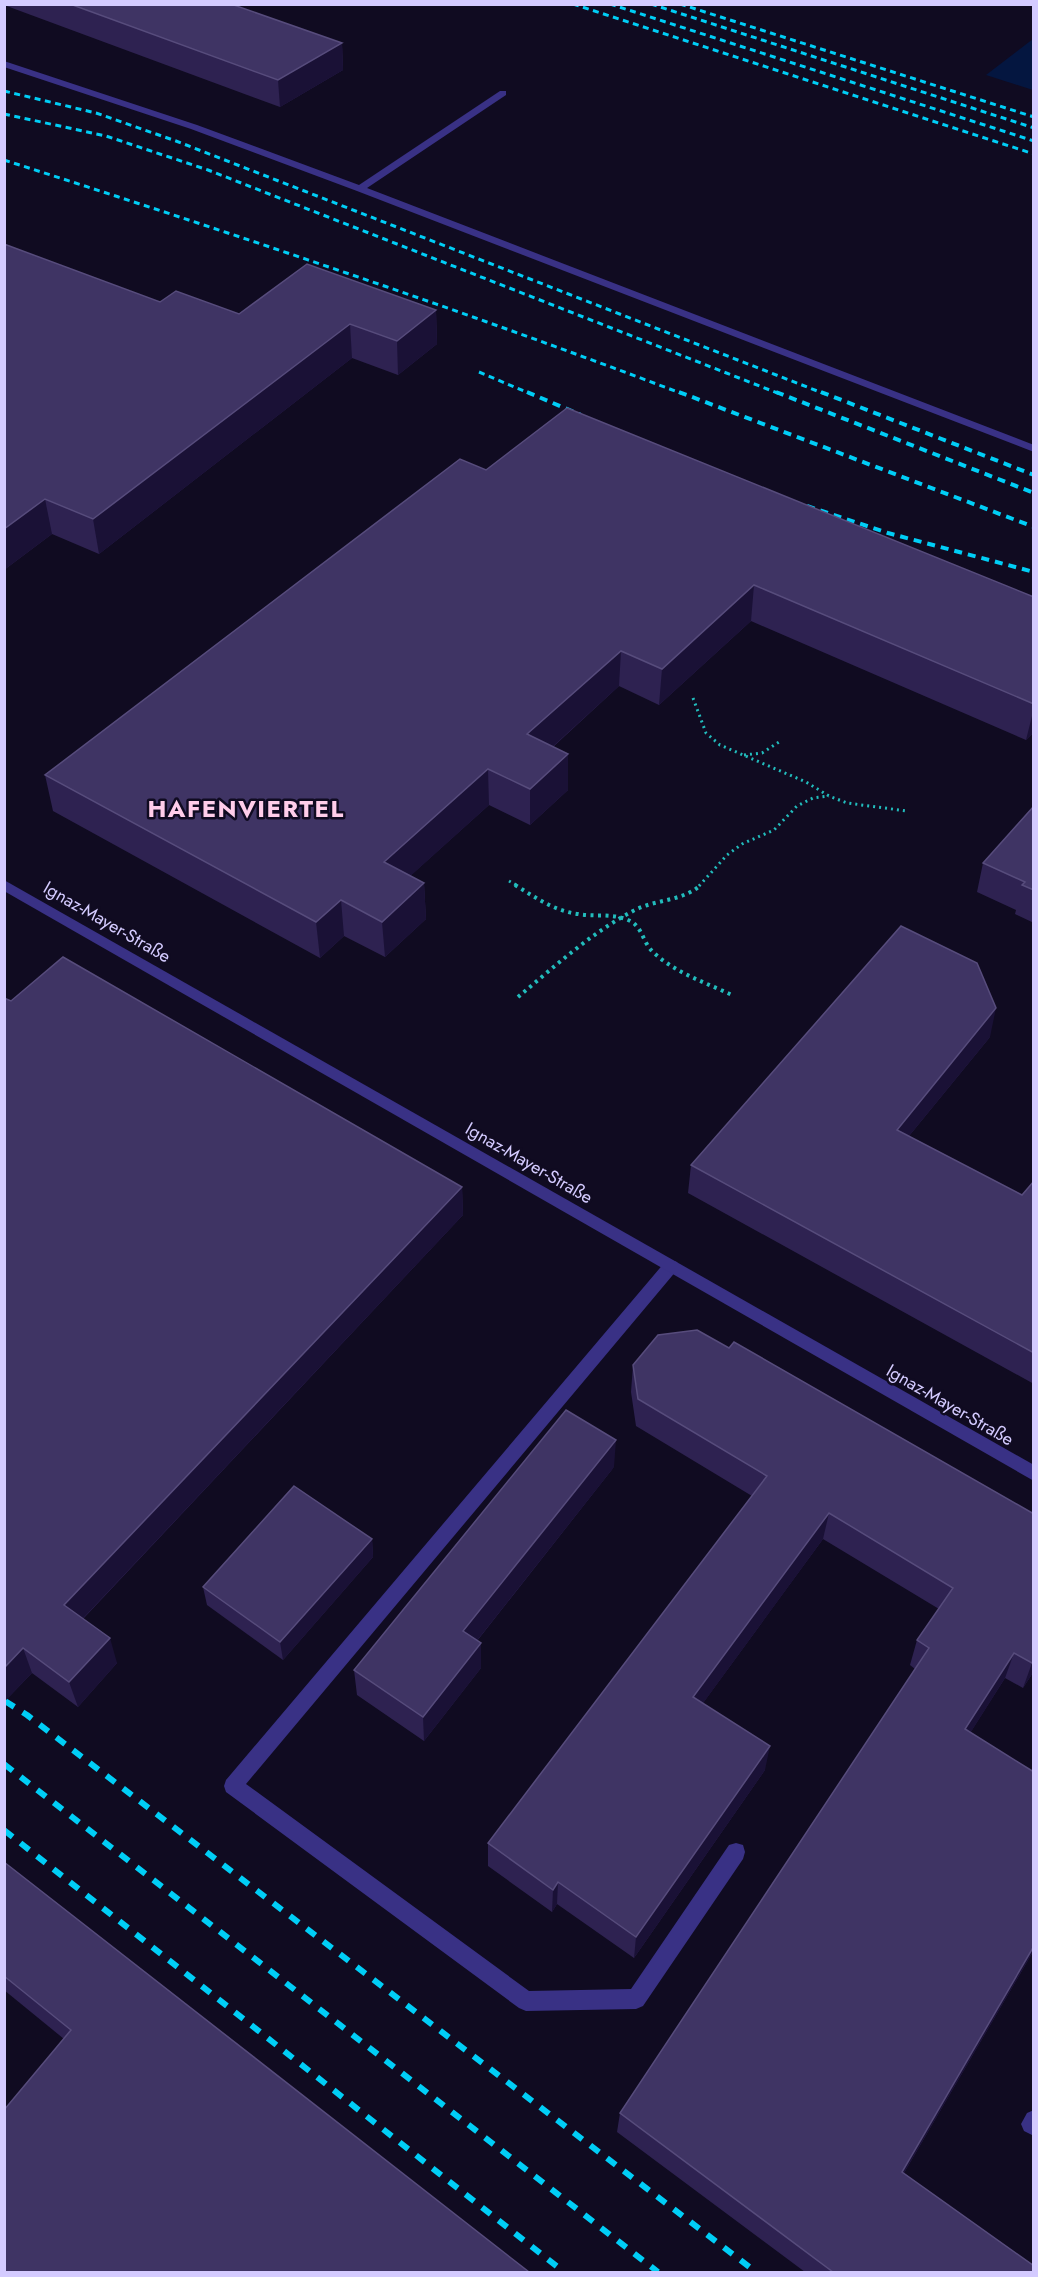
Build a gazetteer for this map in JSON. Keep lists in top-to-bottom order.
{
  "streets": {
    "street": ["Ignaz-Mayer-Straße"]
  },
  "districts": ["HAFENVIERTEL"]
}
